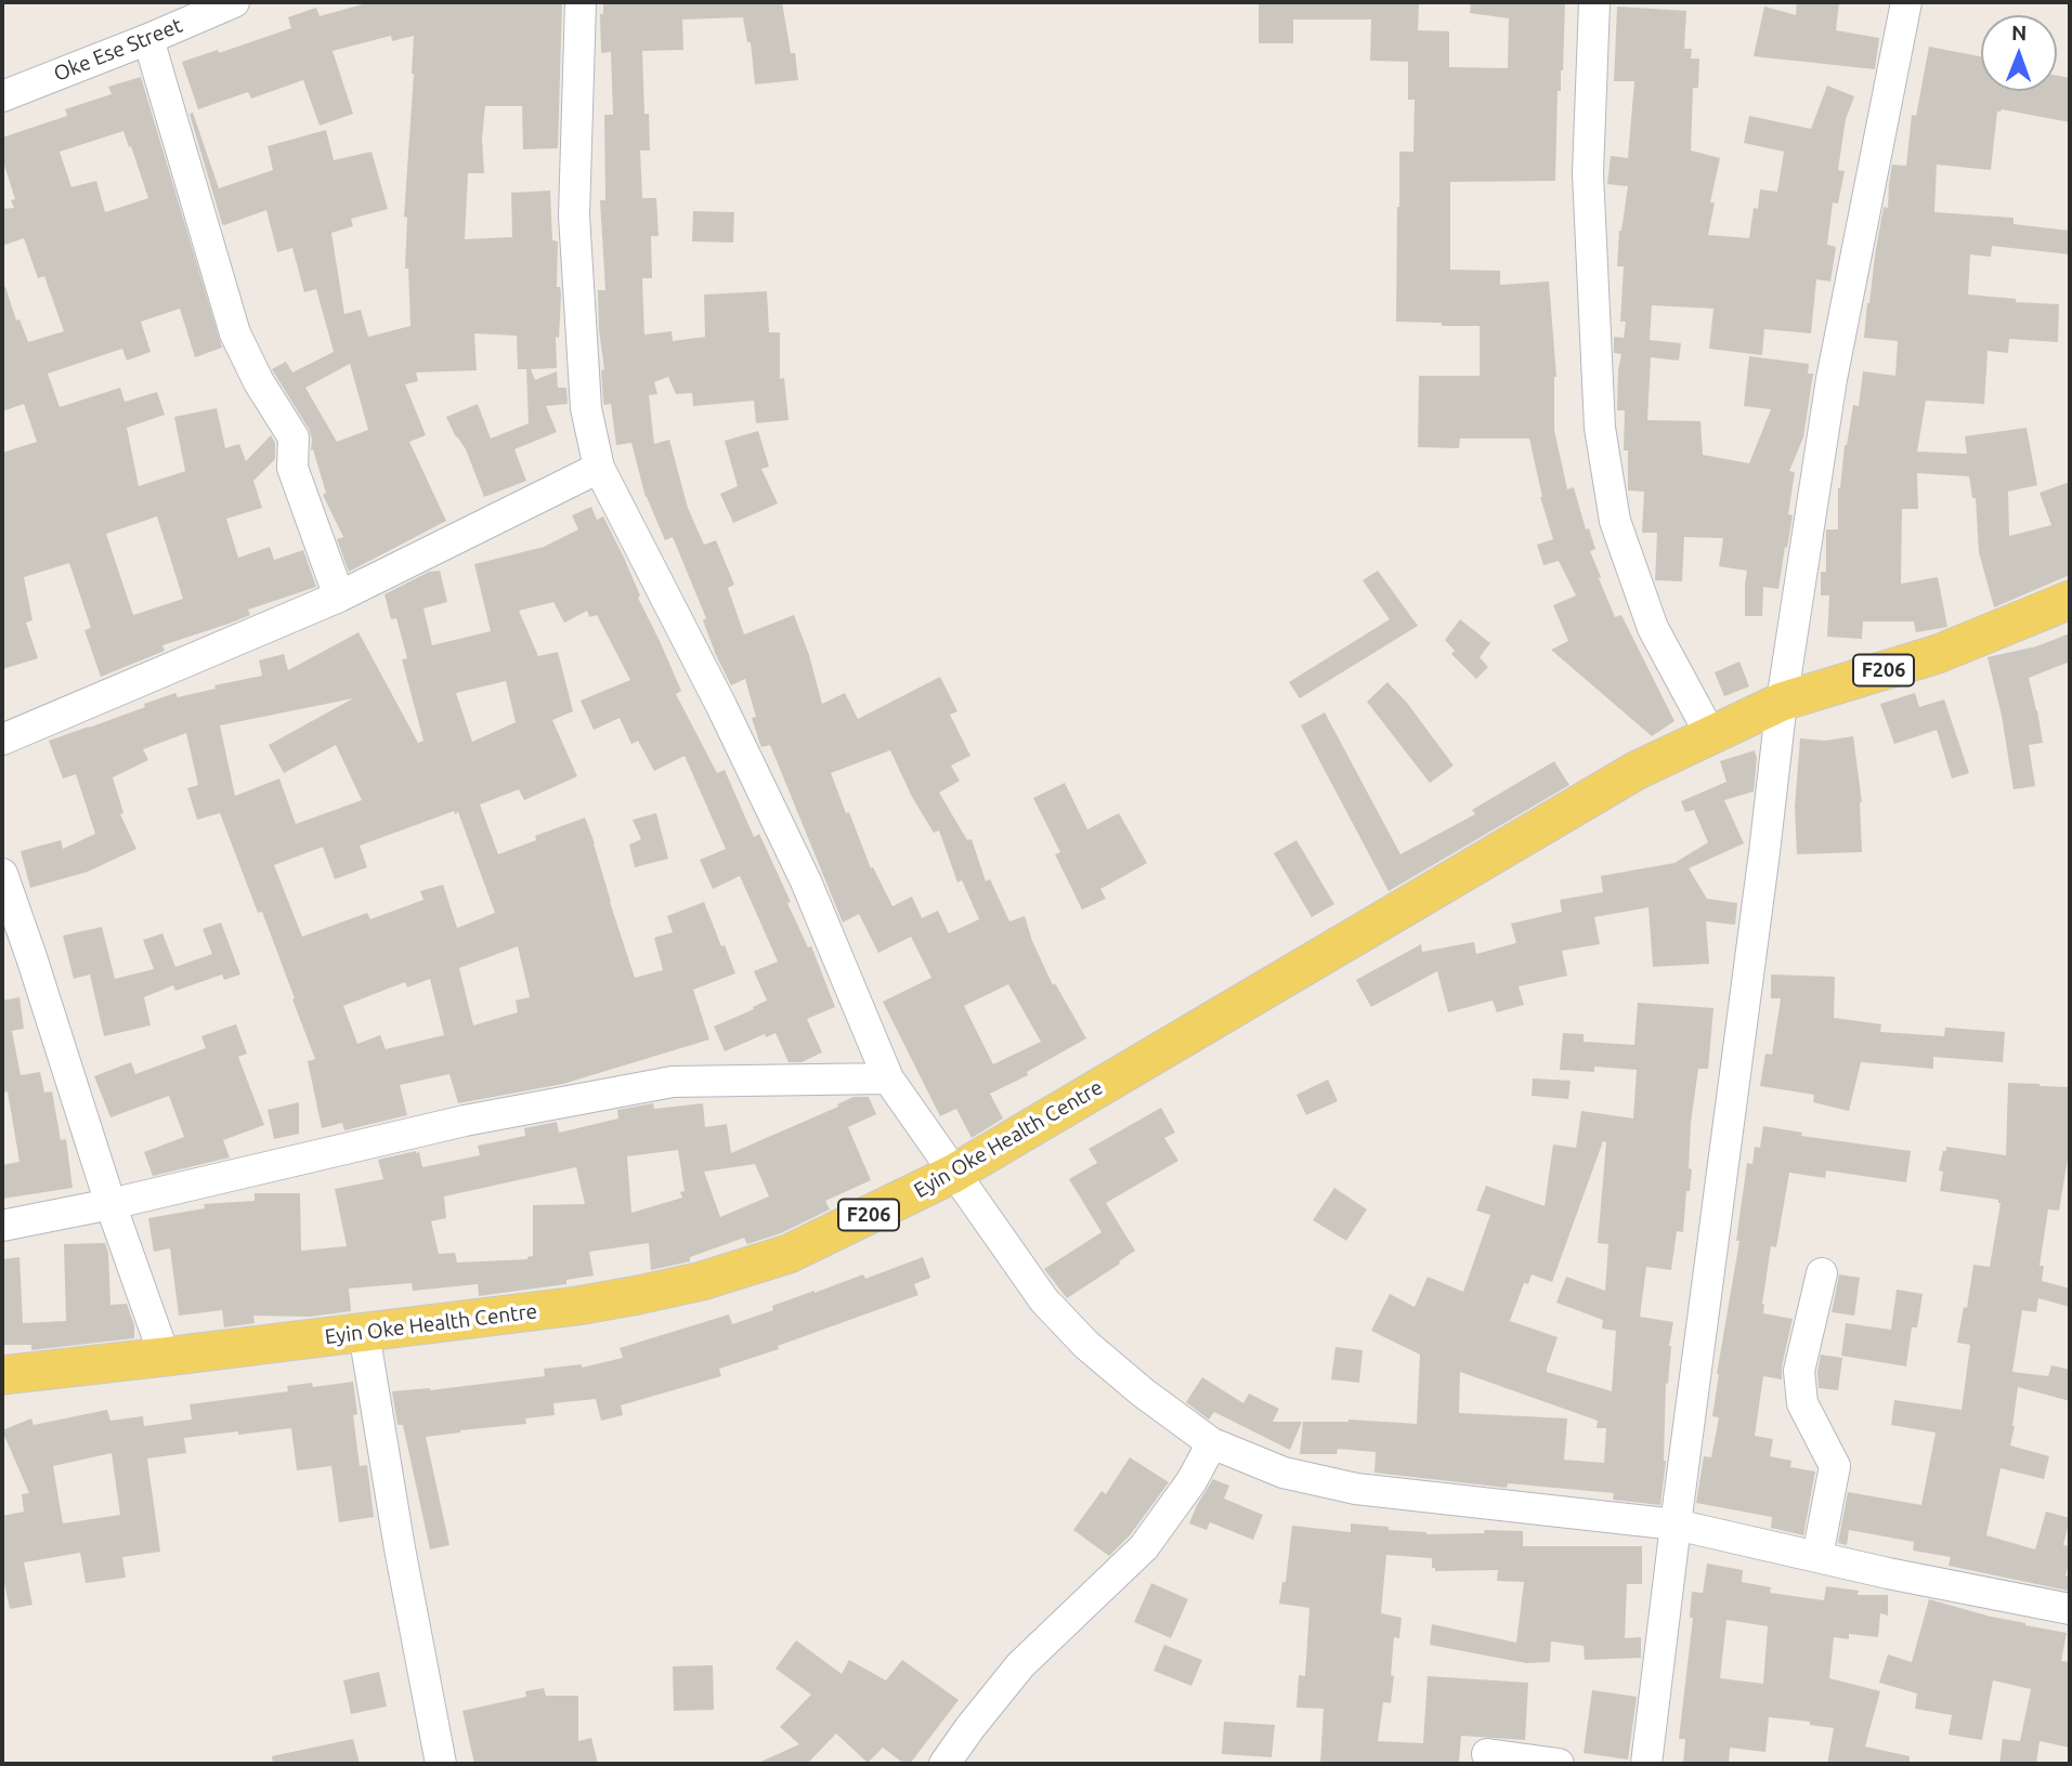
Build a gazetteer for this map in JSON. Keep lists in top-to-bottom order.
{
  "streets": {
    "main road": ["F206", "Eyin Oke Health Centre"],
    "street": ["Oke Ese Street"]
  },
  "crossings": [
    ["F206", "Eyin Oke Health Centre"]
  ],
  "north": "top"
}
